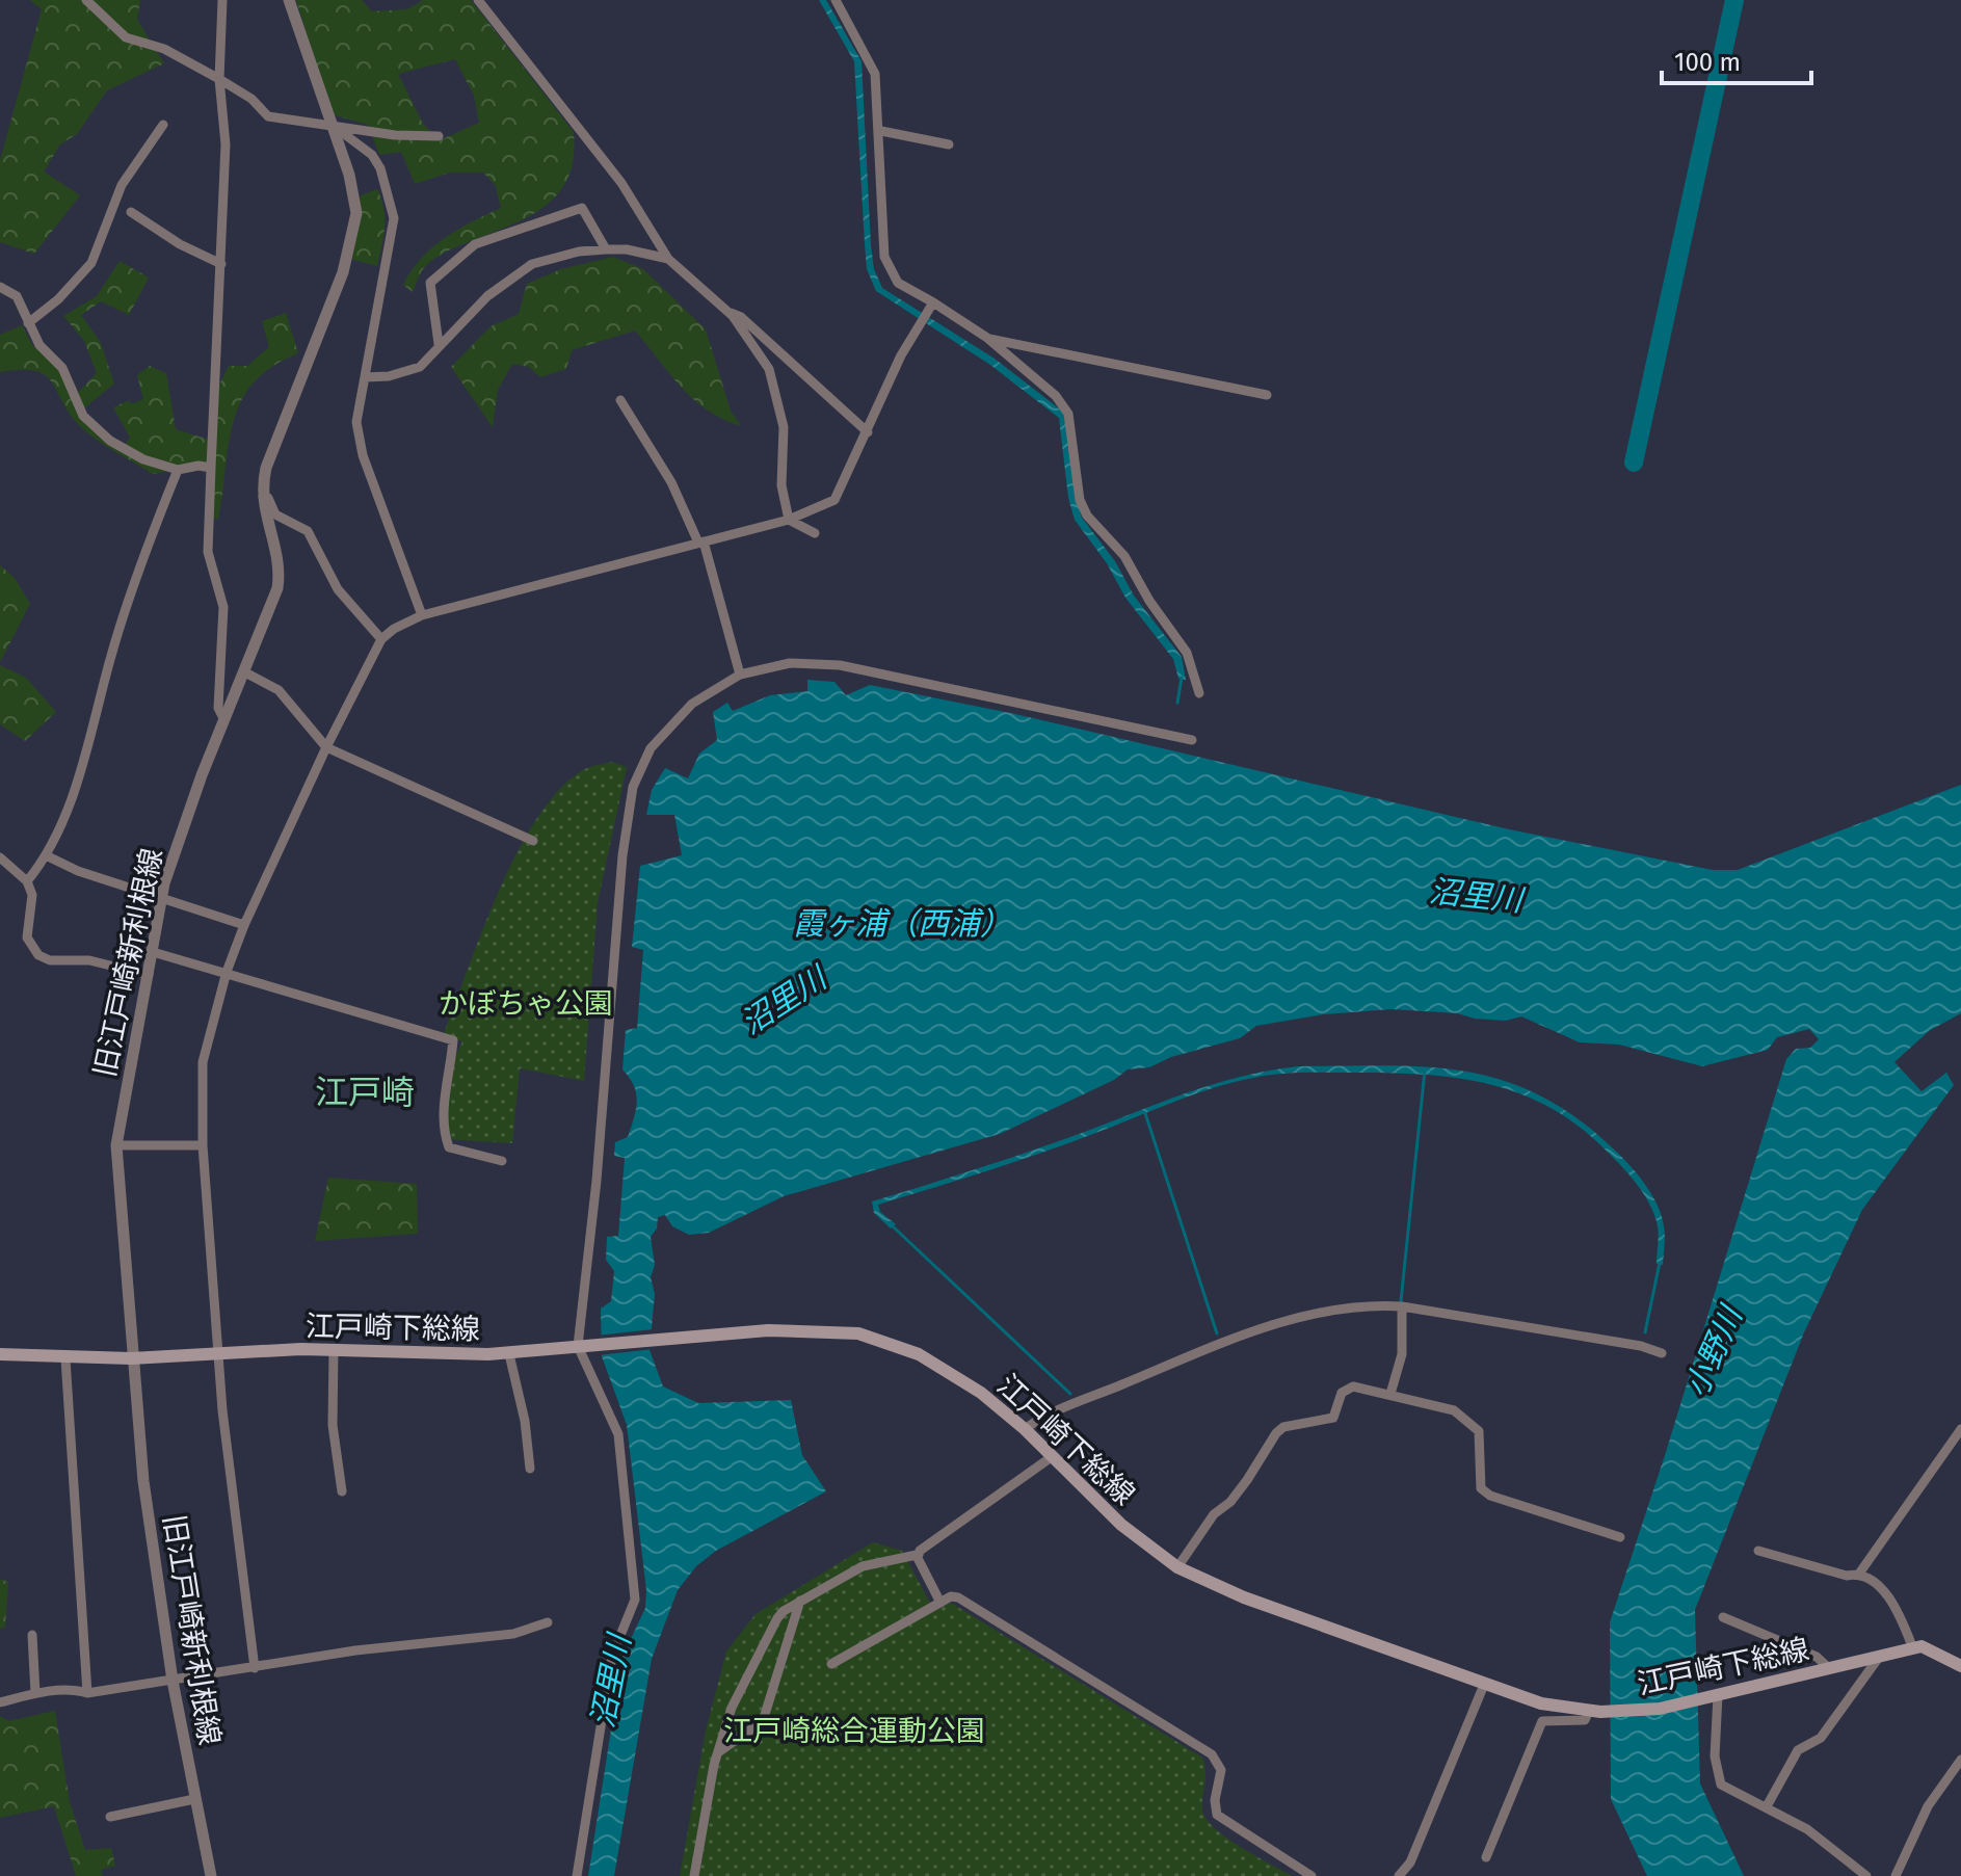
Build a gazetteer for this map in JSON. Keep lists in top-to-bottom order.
{
  "streets": {
    "main road": ["江戸崎下総線"],
    "street": ["旧江戸崎新利根線"]
  },
  "crossings": [
    ["旧江戸崎新利根線", "江戸崎下総線"]
  ],
  "districts": ["江戸崎"],
  "water": ["沼里川", "霞ヶ浦（西浦）", "小野川"],
  "parks": ["かぼちゃ公園", "江戸崎総合運動公園"],
  "scale_bar": "100 m"
}
